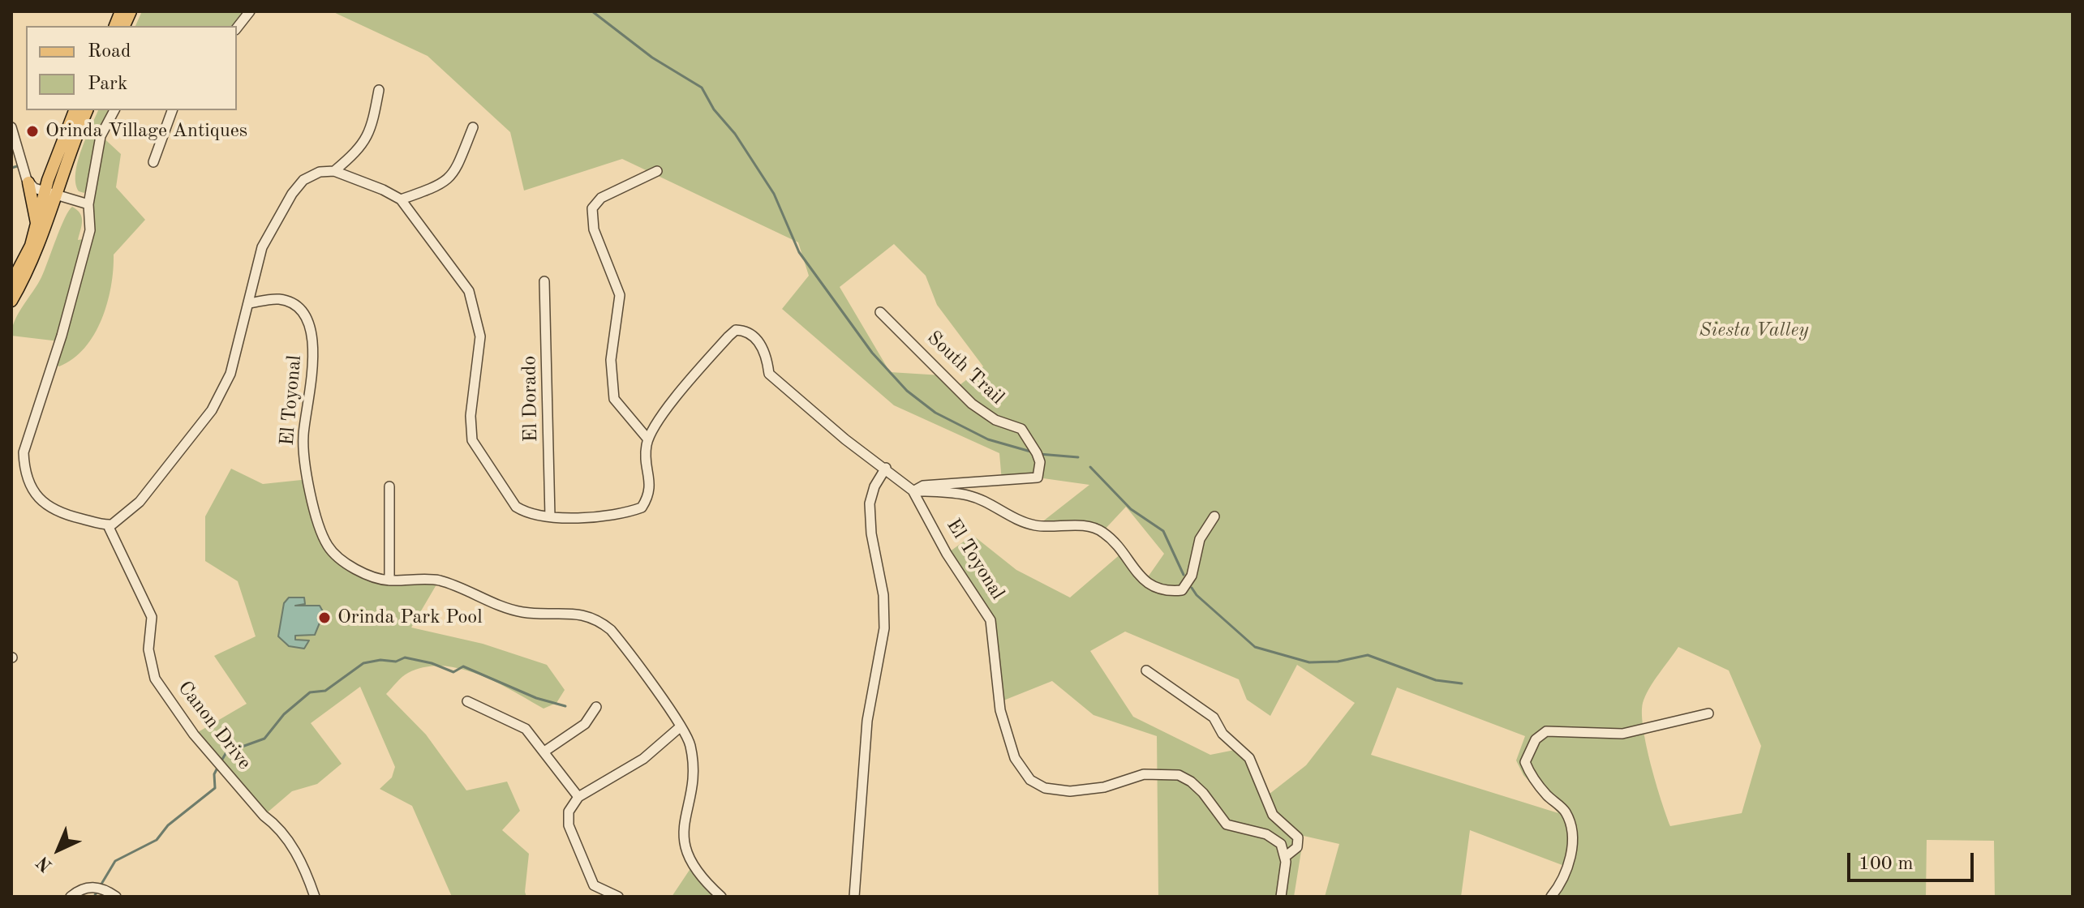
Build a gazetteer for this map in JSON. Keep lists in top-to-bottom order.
{
  "streets": {
    "street": [
      "South Trail",
      "El Dorado",
      "El Toyonal",
      "Canon Drive"
    ]
  },
  "crossings": [
    ["South Trail", "El Toyonal"]
  ],
  "parks": ["Siesta Valley"],
  "places": ["Orinda Village Antiques", "Orinda Park Pool"],
  "legend": ["Road", "Park"],
  "scale_bar": "100 m",
  "north": "bottom left"
}
